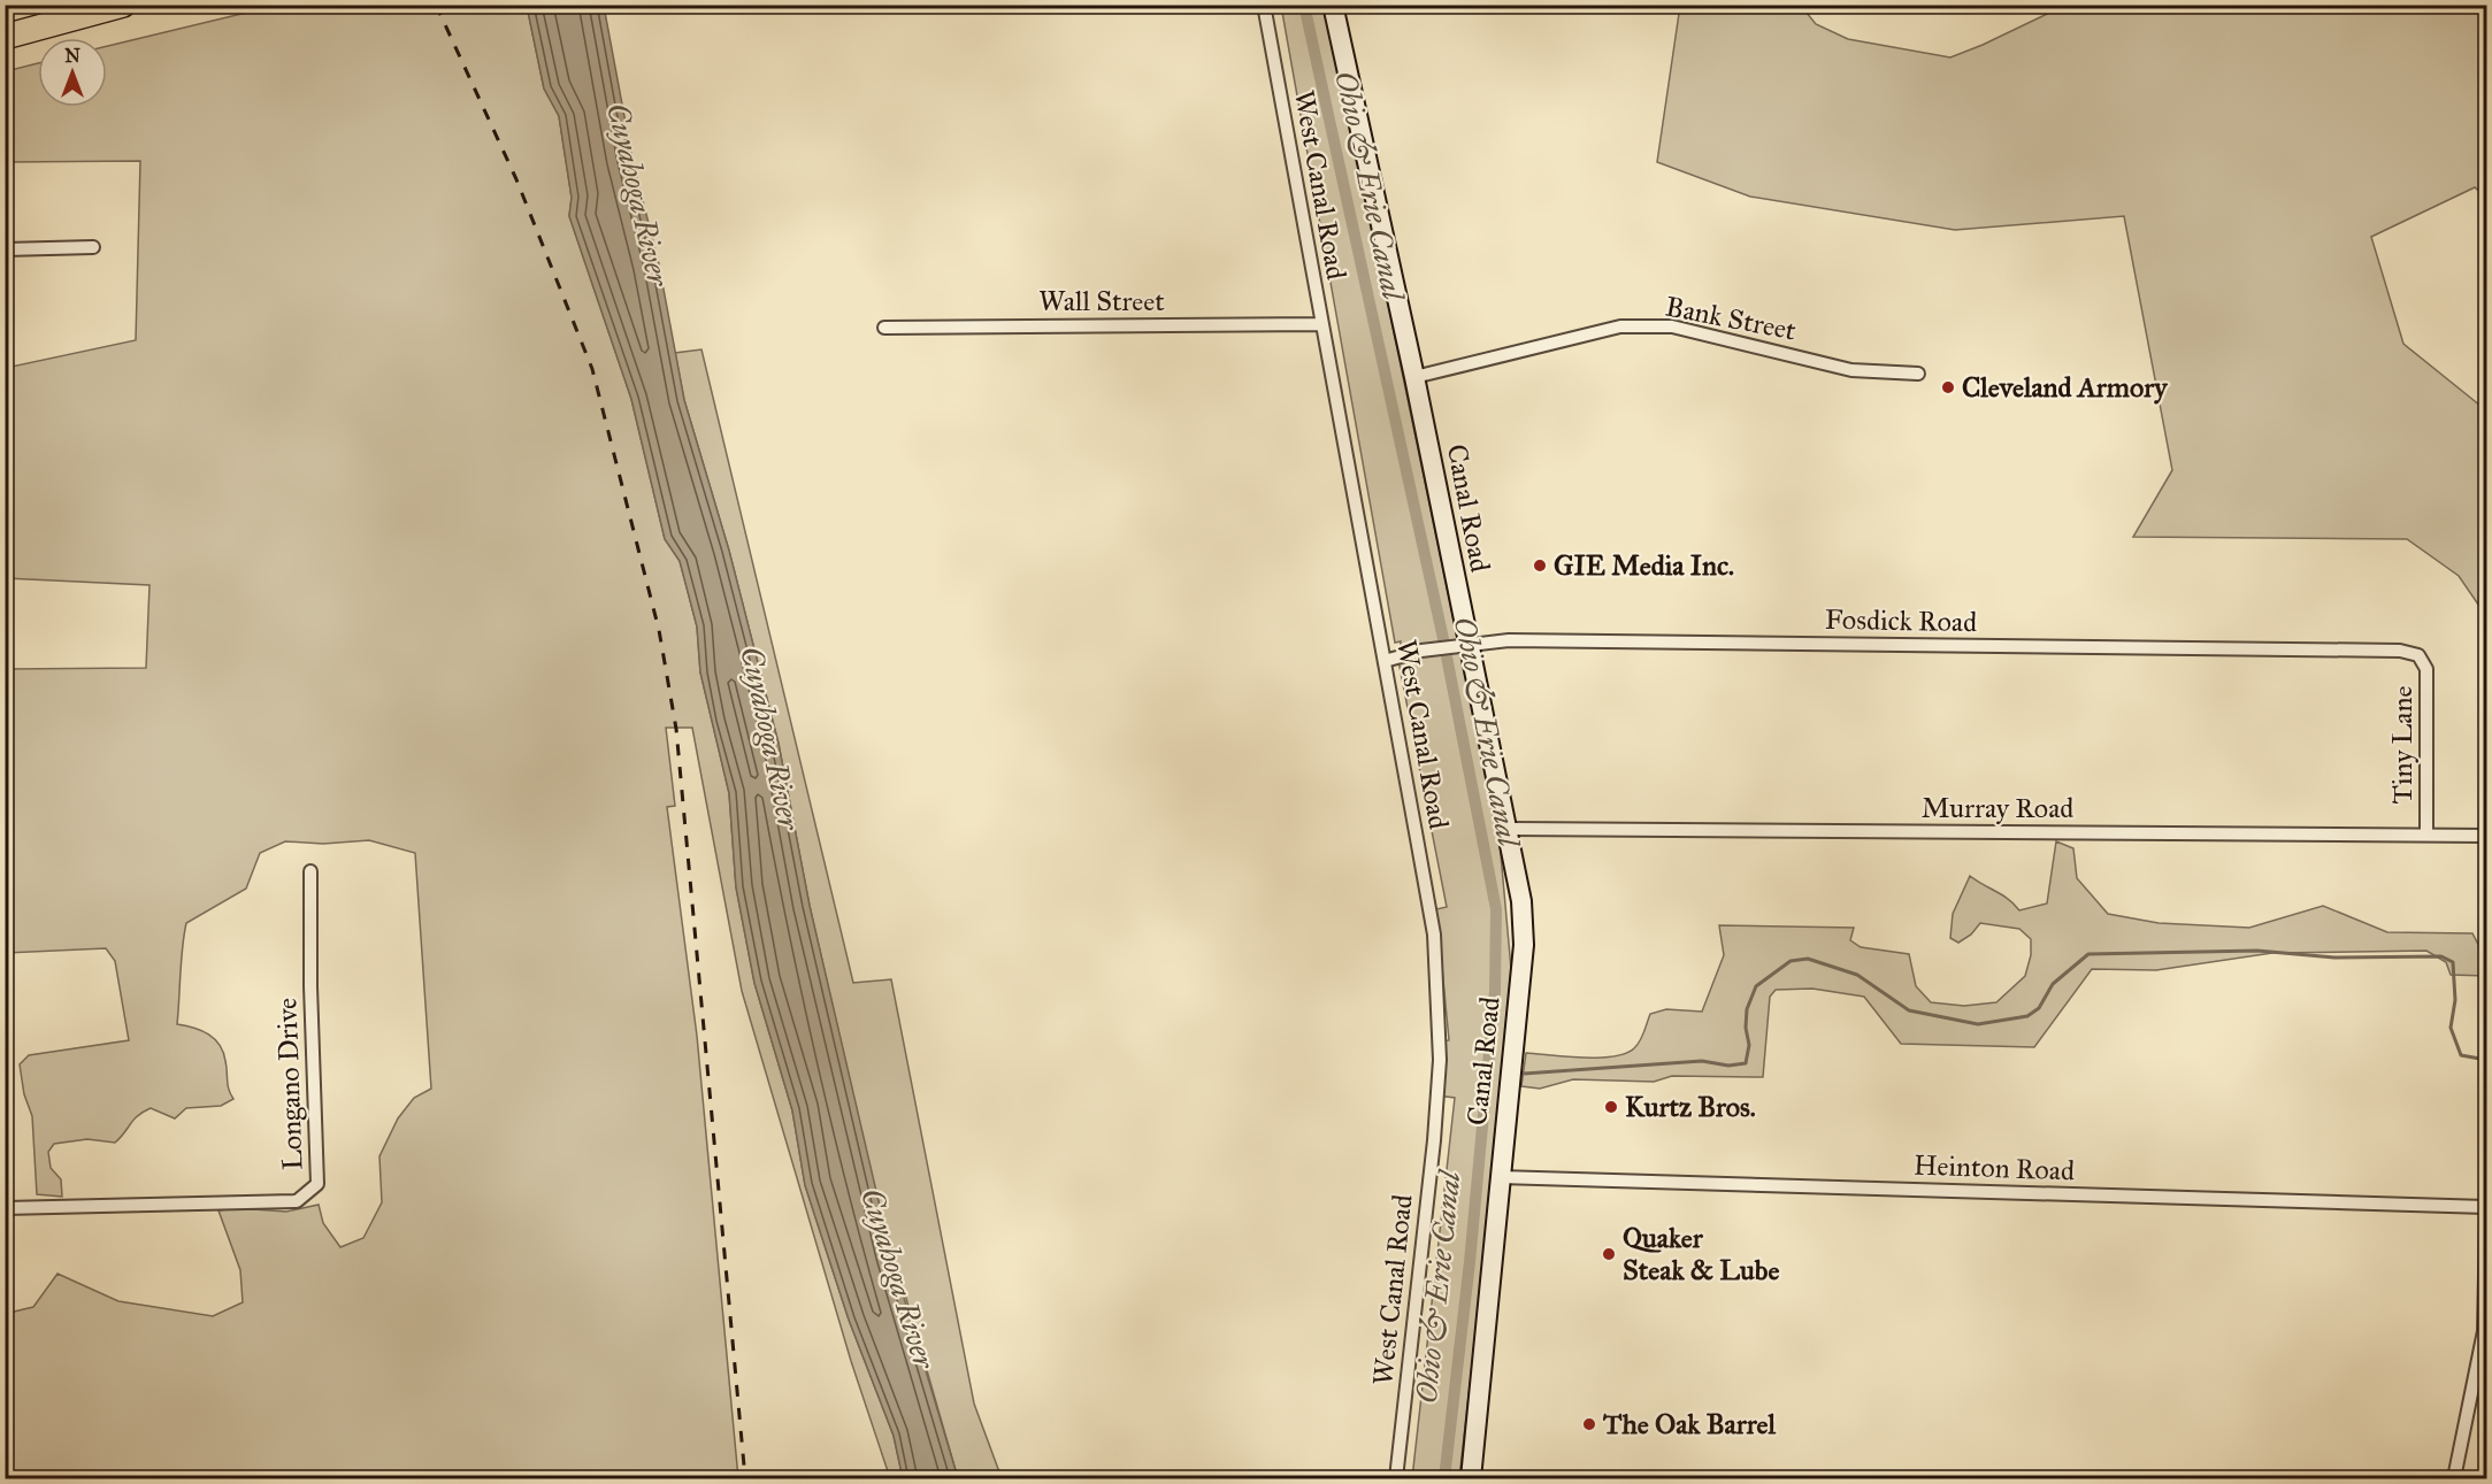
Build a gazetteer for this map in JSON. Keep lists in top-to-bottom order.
{
  "streets": {
    "main road": ["Canal Road"],
    "street": [
      "West Canal Road",
      "Wall Street",
      "Bank Street",
      "Fosdick Road",
      "Tiny Lane",
      "Murray Road",
      "Longano Drive",
      "Heinton Road"
    ]
  },
  "crossings": [
    ["West Canal Road", "Wall Street"],
    ["West Canal Road", "Fosdick Road"],
    ["Bank Street", "Canal Road"],
    ["Canal Road", "Fosdick Road"],
    ["Canal Road", "Murray Road"],
    ["Canal Road", "Heinton Road"],
    ["Fosdick Road", "Tiny Lane"],
    ["Tiny Lane", "Murray Road"]
  ],
  "water": ["Ohio & Erie Canal", "Cuyahoga River"],
  "places": [
    "Cleveland Armory",
    "GIE Media Inc.",
    "Kurtz Bros.",
    "Quaker Steak & Lube",
    "The Oak Barrel"
  ],
  "north": "top"
}
